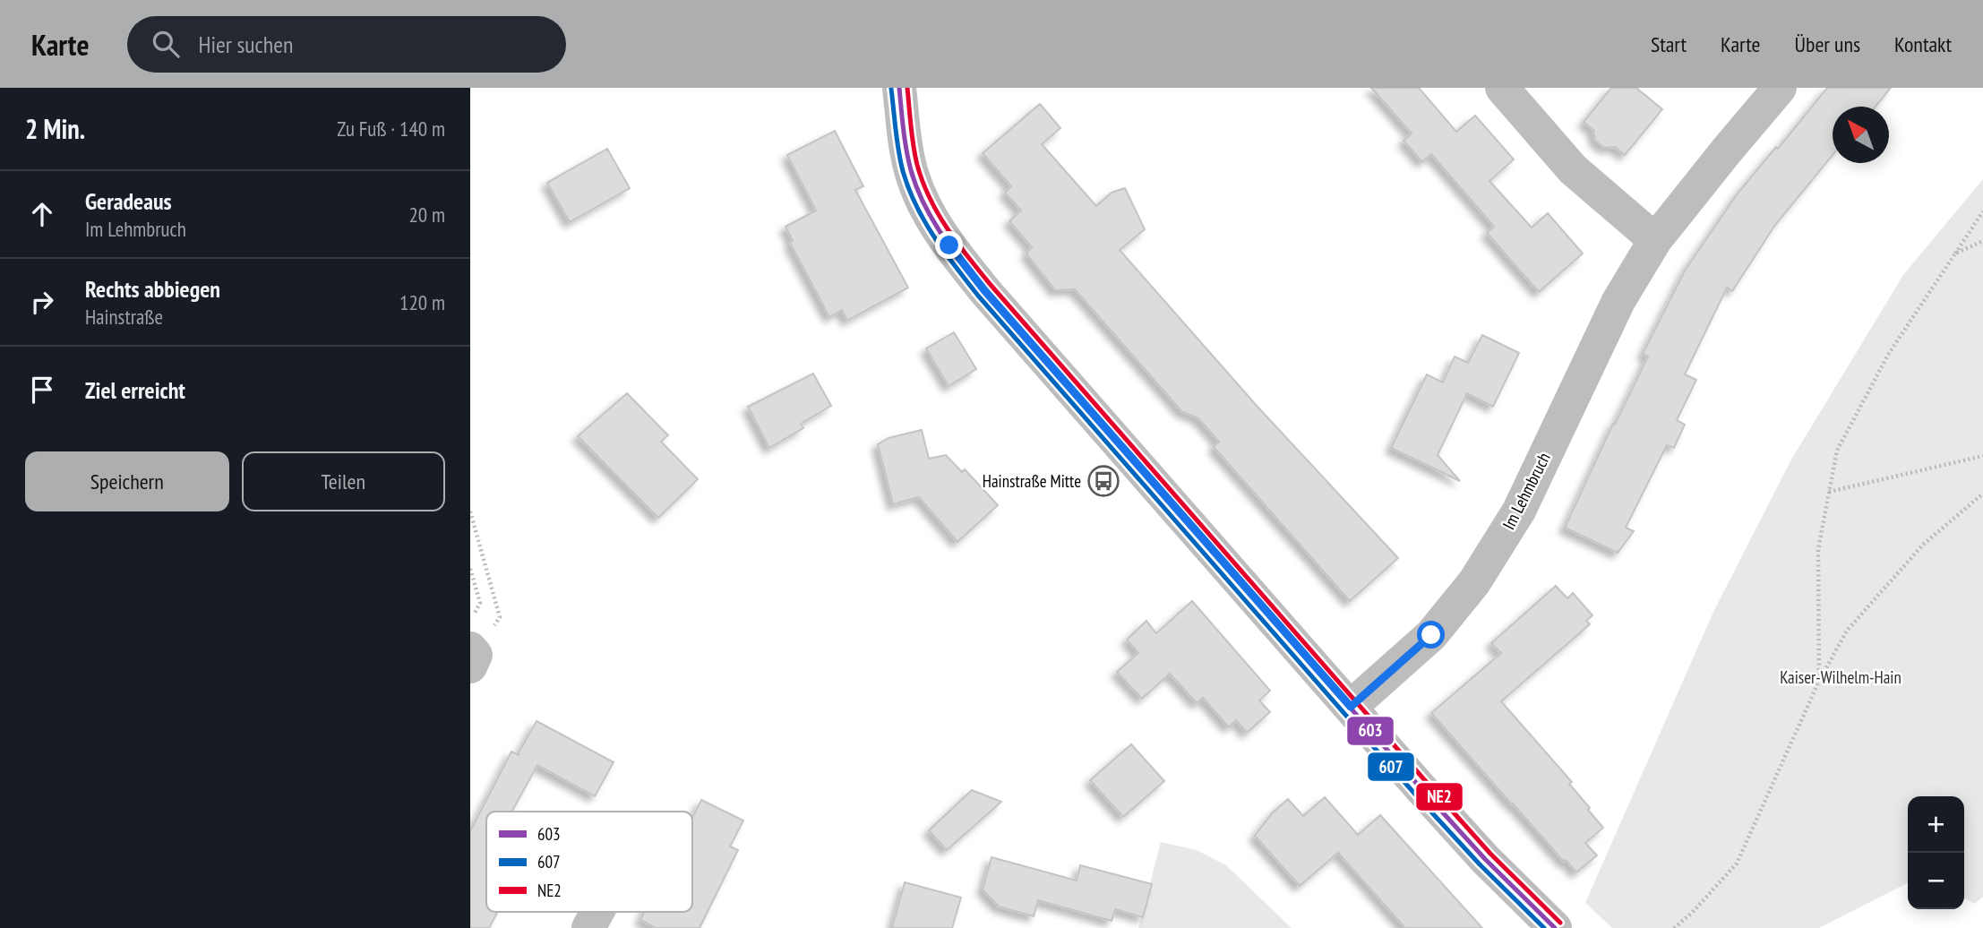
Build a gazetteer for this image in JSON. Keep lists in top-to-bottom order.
{
  "streets": {
    "street": ["Im Lehmbruch"]
  },
  "parks": ["Kaiser-Wilhelm-Hain"],
  "places": {
    "bus stop": ["Hainstraße Mitte"]
  },
  "lines": ["transit line 603", "transit line NE2", "transit line 607"],
  "legend": ["603", "607", "NE2"],
  "north": "top left",
  "page": {
    "header": "Karte",
    "search": "Hier suchen",
    "nav": [
      "Start",
      "Karte",
      "Über uns",
      "Kontakt"
    ],
    "heading": ["2 Min.", "Zu Fuß · 140 m"],
    "list": [
      ["Geradeaus", "Im Lehmbruch", "20 m"],
      ["Rechts abbiegen", "Hainstraße", "120 m"],
      "Ziel erreicht"
    ],
    "buttons": ["Speichern", "Teilen"],
    "map_buttons": ["+", "−"]
  }
}
